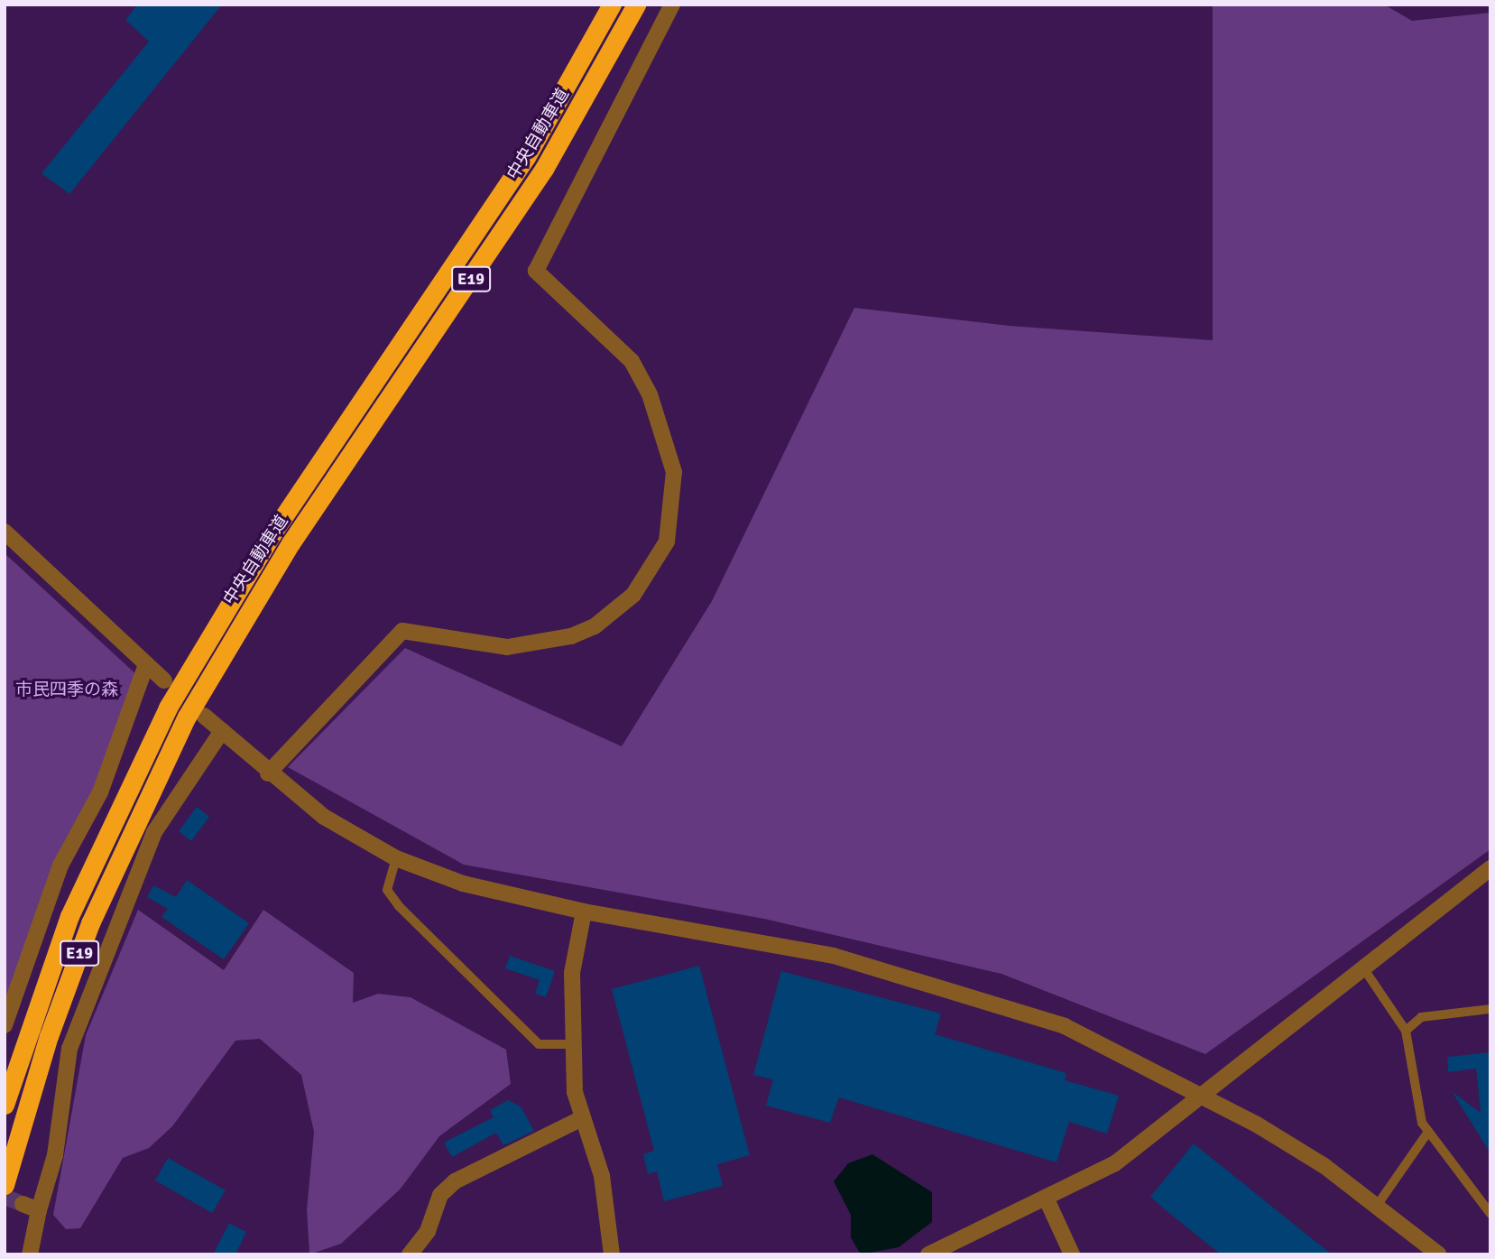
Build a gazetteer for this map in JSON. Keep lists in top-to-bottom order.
{
  "streets": {
    "highway": ["中央自動車道", "E19"]
  },
  "parks": ["市民四季の森"]
}
